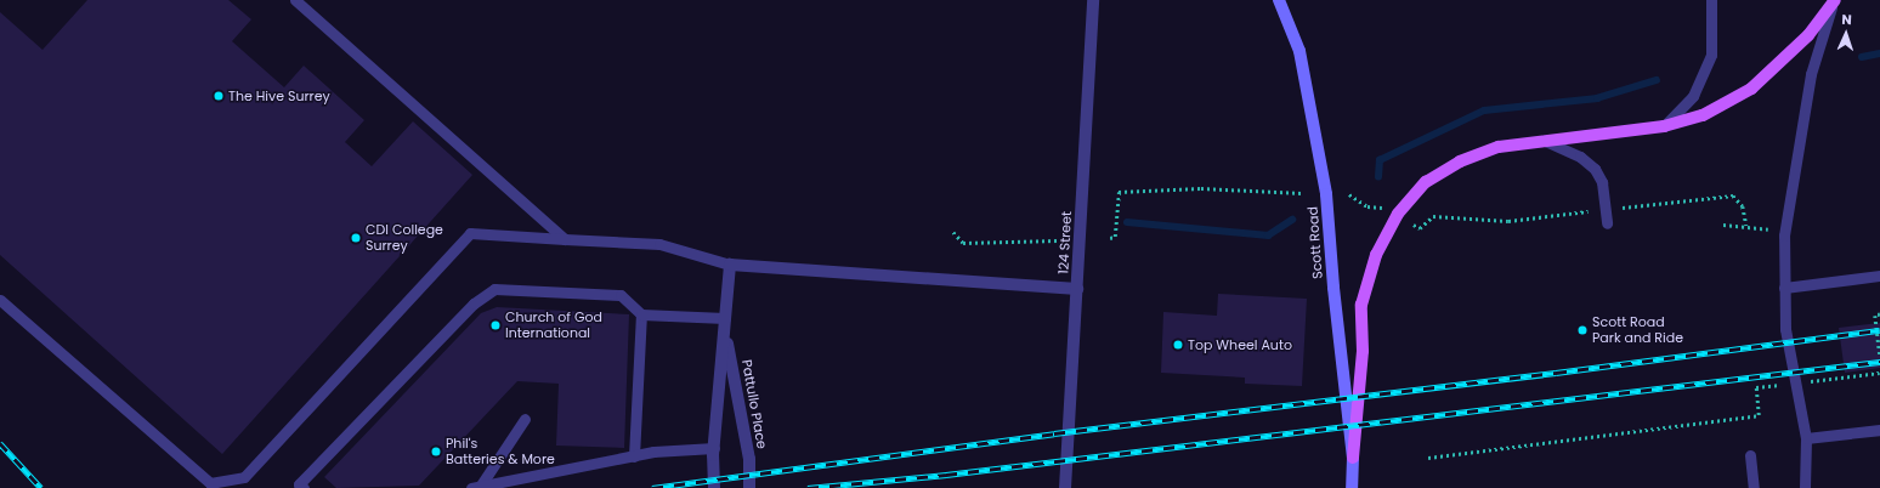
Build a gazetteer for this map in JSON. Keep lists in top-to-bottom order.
{
  "streets": {
    "main road": ["Scott Road"],
    "street": ["124 Street", "Pattullo Place"]
  },
  "places": [
    "The Hive Surrey",
    "CDI College Surrey",
    "Church of God International",
    "Scott Road Park and Ride",
    "Top Wheel Auto",
    "Phil's Batteries & More"
  ],
  "north": "top"
}
